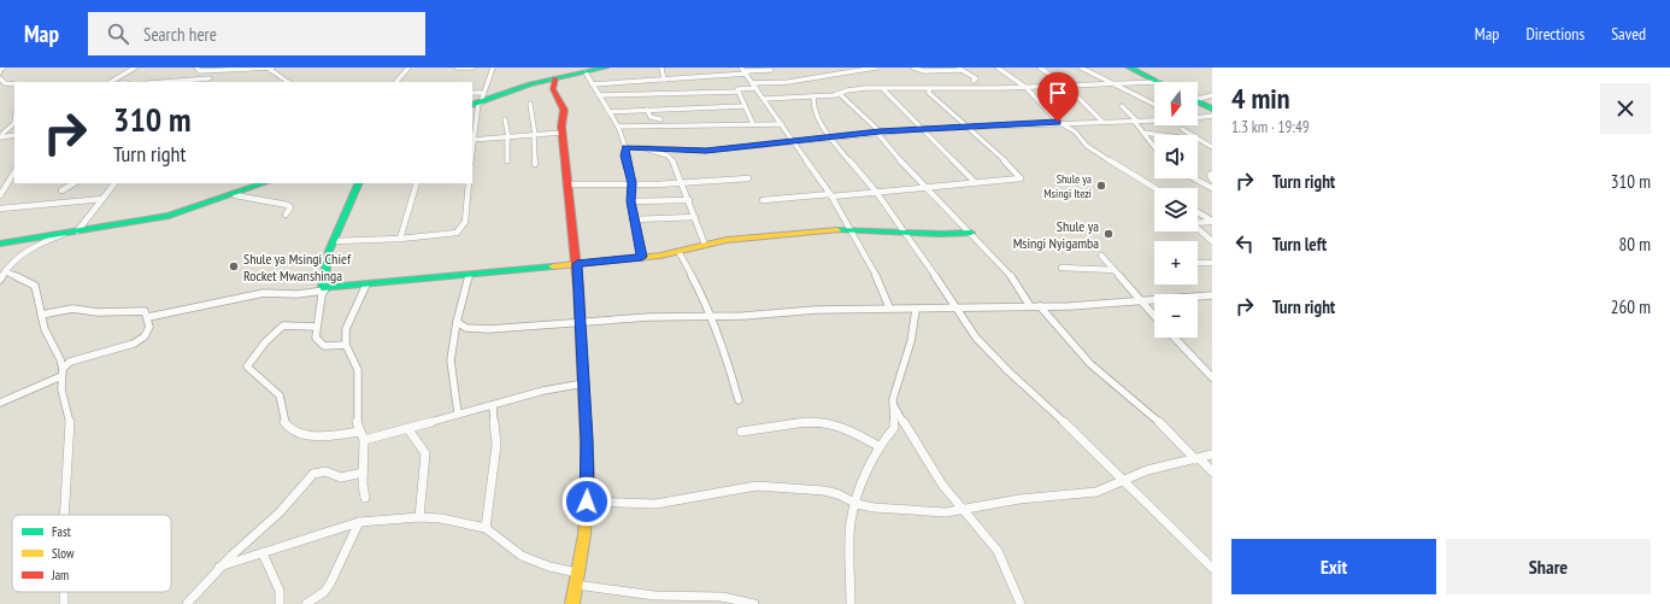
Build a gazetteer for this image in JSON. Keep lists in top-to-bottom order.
{
  "places": ["Shule ya Msingi Itezi", "Shule ya Msingi Nyigamba", "Shule ya Msingi Chief Rocket Mwanshinga"],
  "legend": ["Fast", "Slow", "Jam"],
  "north": "bottom",
  "page": {
    "header": "Map",
    "search": "Search here",
    "nav": ["Map", "Directions", "Saved"],
    "heading": ["4 min", "1.3 km · 19:49"],
    "map_buttons": ["+", "−"],
    "turn": ["310 m", "Turn right"],
    "list": [
      {
        "name": "Turn right",
        "value": "310 m"
      },
      {
        "name": "Turn left",
        "value": "80 m"
      },
      {
        "name": "Turn right",
        "value": "260 m"
      }
    ],
    "buttons": ["Exit", "Share"]
  }
}
